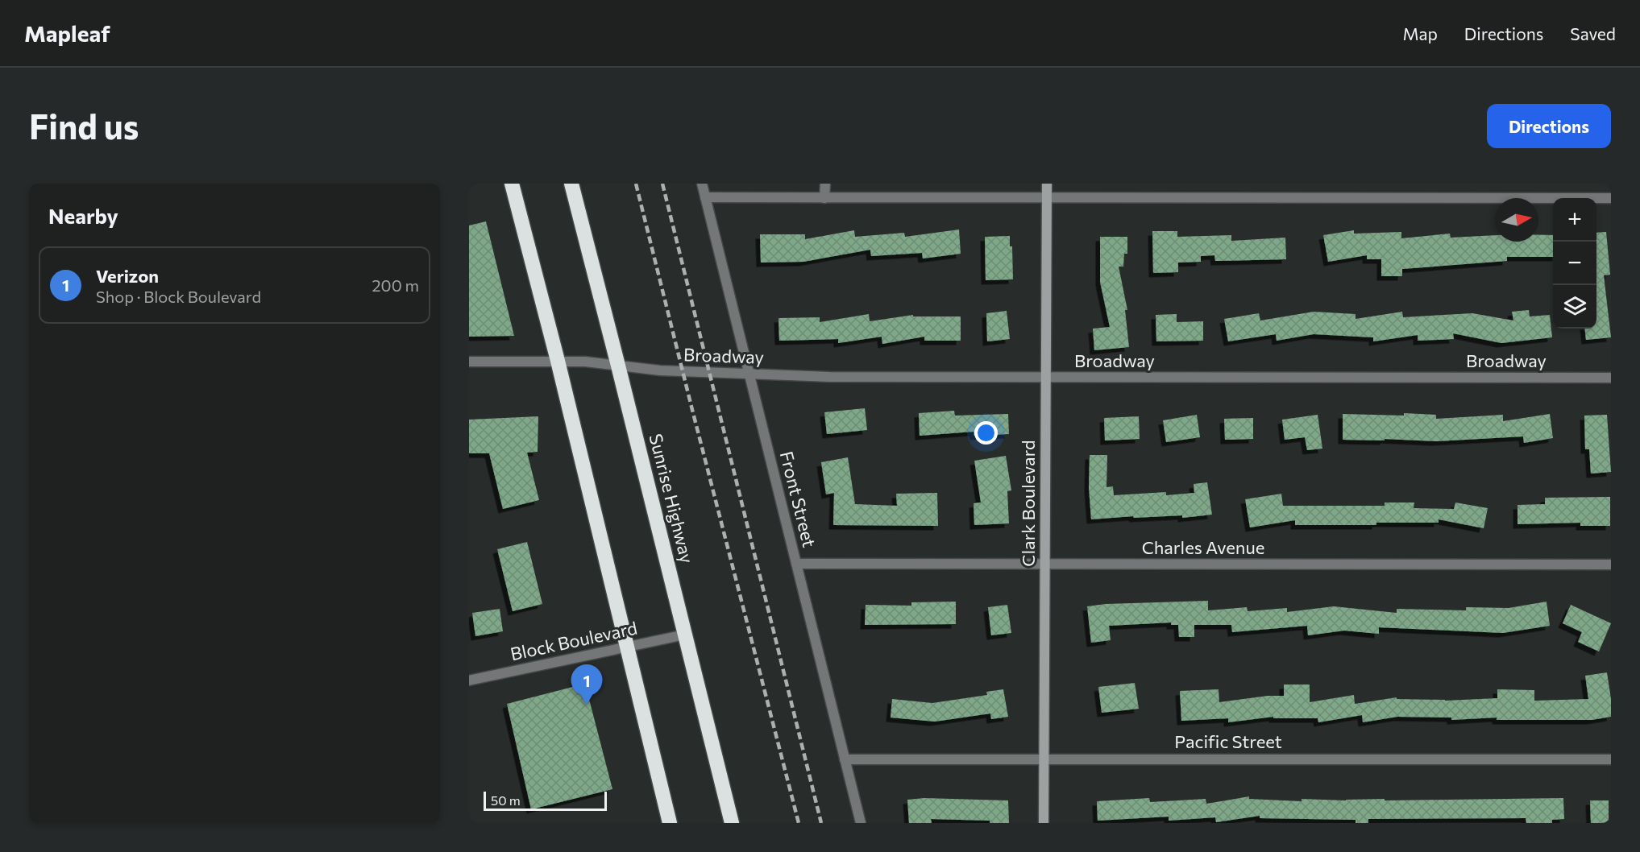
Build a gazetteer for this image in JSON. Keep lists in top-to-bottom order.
{
  "streets": {
    "highway": ["Sunrise Highway"],
    "street": [
      "Broadway",
      "Front Street",
      "Clark Boulevard",
      "Charles Avenue",
      "Block Boulevard",
      "Pacific Street"
    ]
  },
  "crossings": [
    ["Broadway", "Sunrise Highway"],
    ["Broadway", "Front Street"],
    ["Broadway", "Clark Boulevard"],
    ["Sunrise Highway", "Block Boulevard"],
    ["Front Street", "Charles Avenue"],
    ["Front Street", "Pacific Street"],
    ["Clark Boulevard", "Charles Avenue"],
    ["Clark Boulevard", "Pacific Street"]
  ],
  "scale_bar": "50 m",
  "north": "right",
  "page": {
    "header": "Mapleaf",
    "nav": ["Map", "Directions", "Saved"],
    "buttons": "Directions",
    "title": "Find us",
    "heading": "Nearby",
    "map_buttons": ["+", "−"],
    "list": [
      {
        "mark": "1",
        "name": "Verizon",
        "note": "Shop · Block Boulevard",
        "value": "200 m"
      }
    ],
    "pins": "1",
    "scale": "50 m"
  }
}
